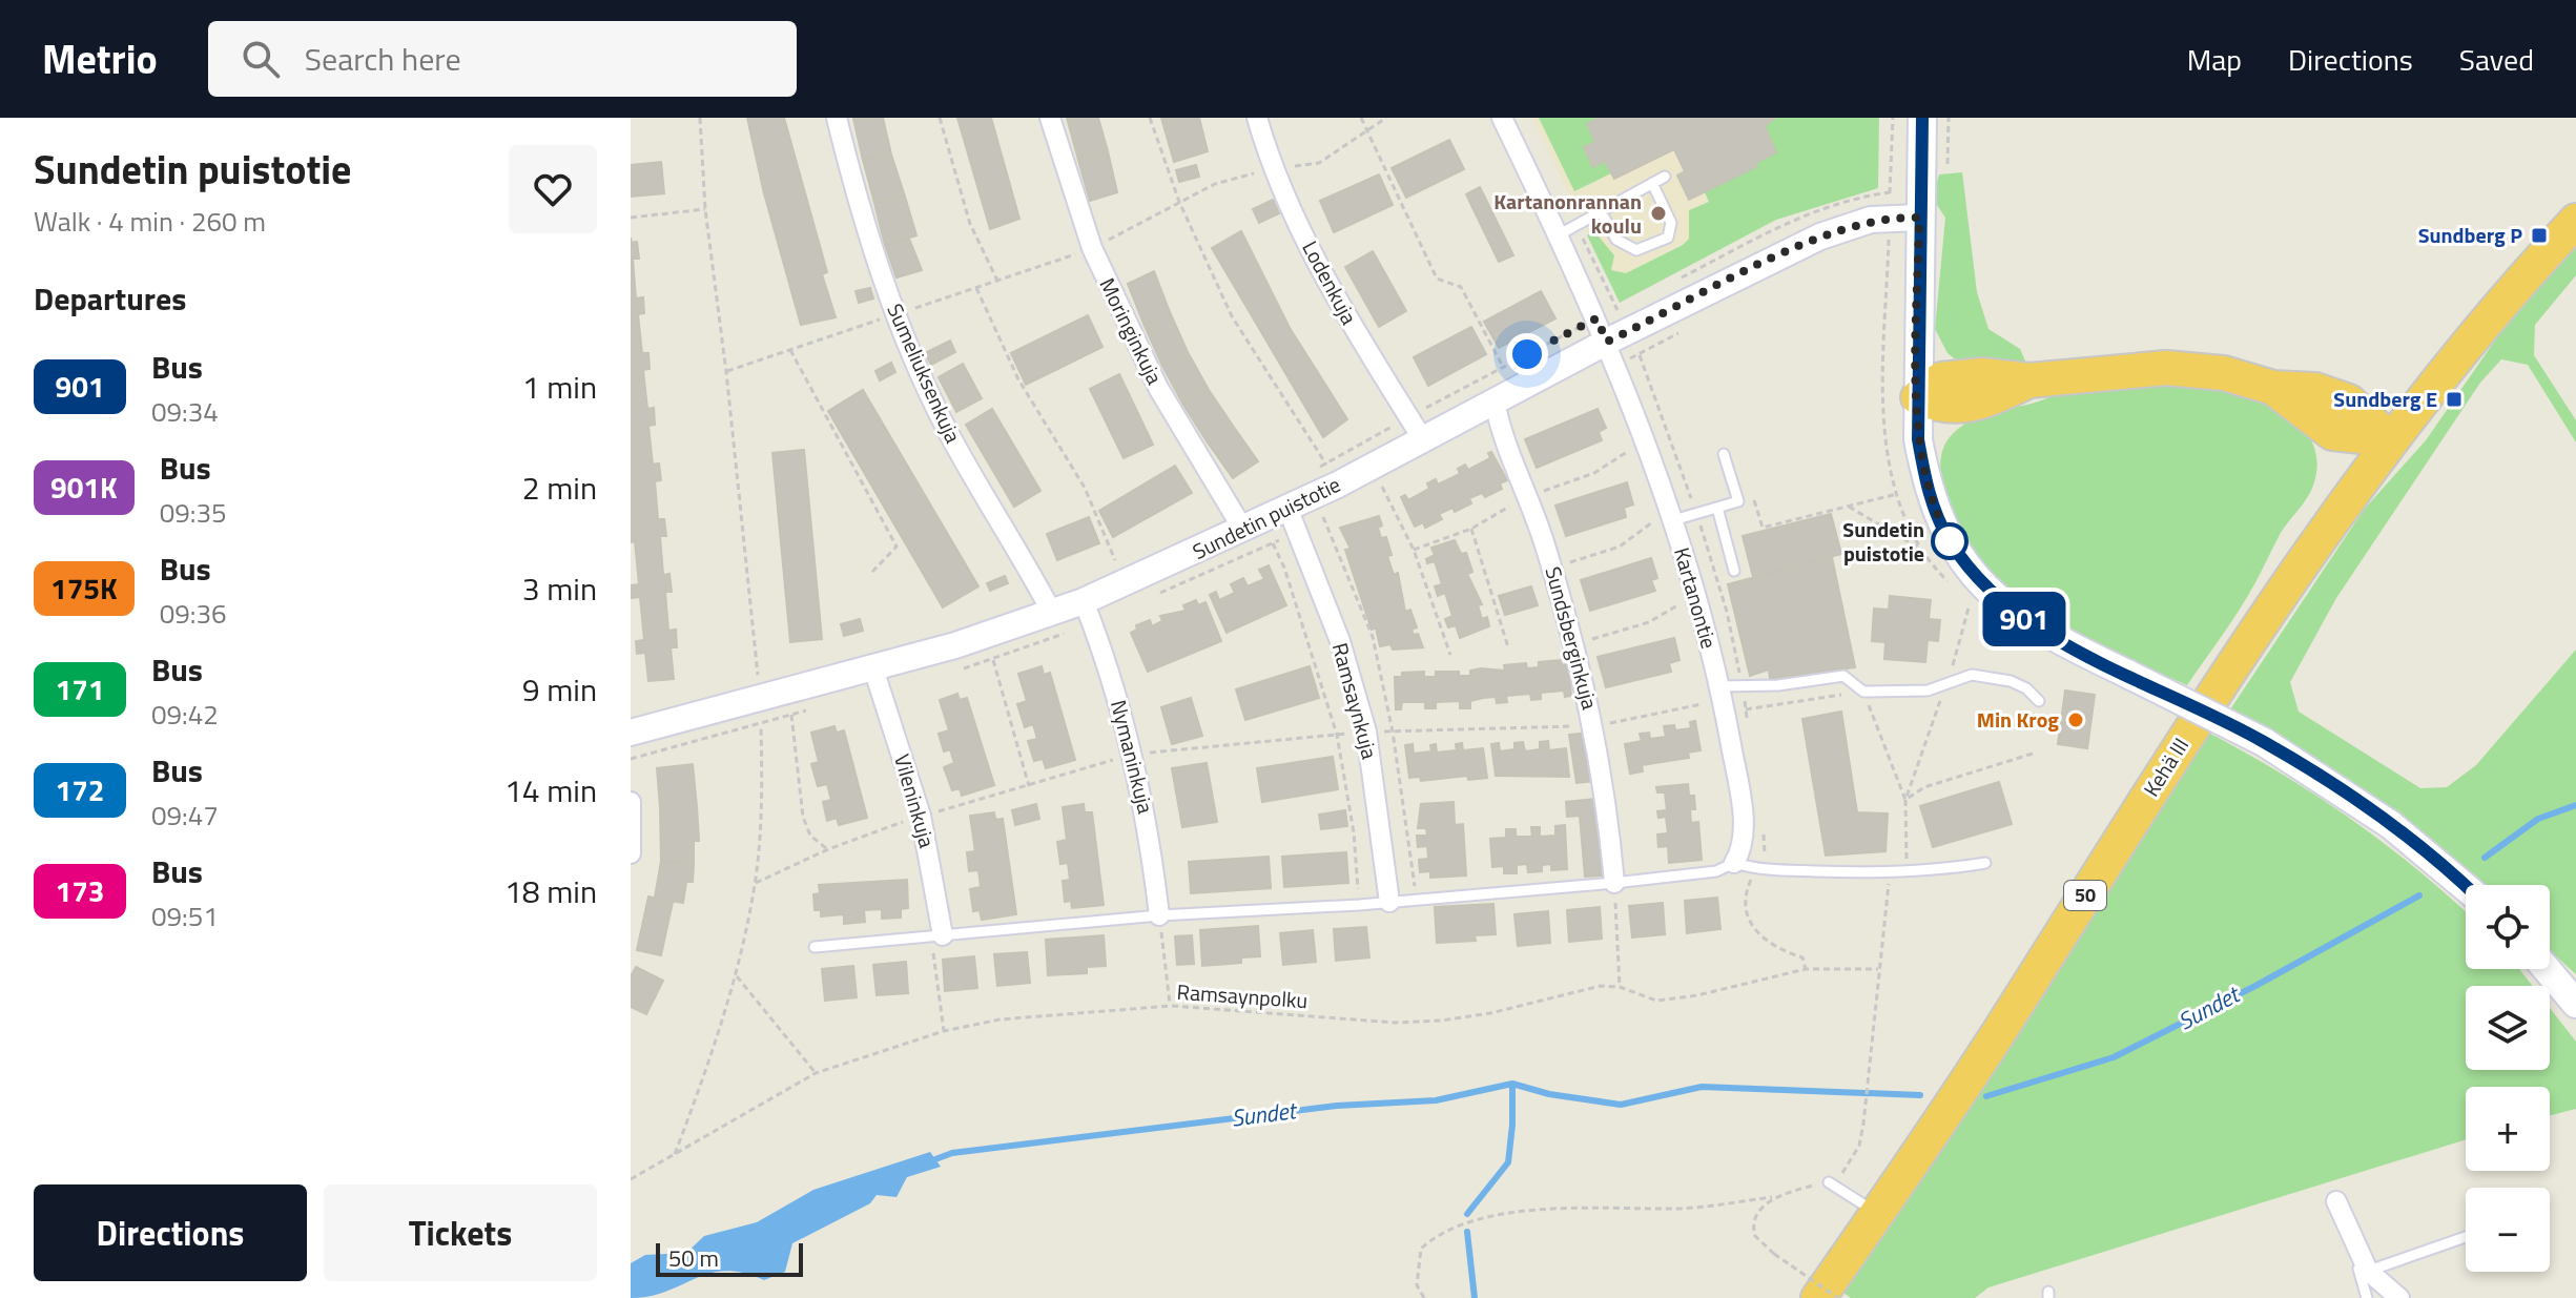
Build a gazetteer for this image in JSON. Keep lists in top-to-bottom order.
{
  "streets": {
    "highway": ["Kehä III", "50"],
    "street": [
      "Lodenkuja",
      "Moringinkuja",
      "Sumeliuksenkuja",
      "Sundetin puistotie",
      "Kartanontie",
      "Sundsberginkuja",
      "Ramsaynkuja",
      "Nymaninkuja",
      "Vileninkuja"
    ],
    "path": ["Ramsaynpolku"]
  },
  "crossings": [
    ["Lodenkuja", "Sundetin puistotie"],
    ["Moringinkuja", "Sundetin puistotie"],
    ["Sumeliuksenkuja", "Sundetin puistotie"],
    ["Sundetin puistotie", "Kartanontie"],
    ["Sundetin puistotie", "Sundsberginkuja"],
    ["Sundetin puistotie", "Ramsaynkuja"],
    ["Sundetin puistotie", "Nymaninkuja"],
    ["Sundetin puistotie", "Vileninkuja"]
  ],
  "water": ["Sundet"],
  "places": {
    "other": ["Kartanonrannan koulu", "Sundetin puistotie", "Min Krog"],
    "transit": ["Sundberg P", "Sundberg E"]
  },
  "lines": ["bus line 901"],
  "scale_bar": "50 m",
  "page": {
    "header": "Metrio",
    "search": "Search here",
    "nav": ["Map", "Directions", "Saved"],
    "heading": [
      ["Sundetin puistotie", "Walk · 4 min · 260 m"],
      "Departures"
    ],
    "on_map": "901",
    "list": [
      {
        "mark": "901",
        "name": "Bus",
        "note": "09:34",
        "value": "1 min"
      },
      {
        "mark": "901K",
        "name": "Bus",
        "note": "09:35",
        "value": "2 min"
      },
      {
        "mark": "175K",
        "name": "Bus",
        "note": "09:36",
        "value": "3 min"
      },
      {
        "mark": "171",
        "name": "Bus",
        "note": "09:42",
        "value": "9 min"
      },
      {
        "mark": "172",
        "name": "Bus",
        "note": "09:47",
        "value": "14 min"
      },
      {
        "mark": "173",
        "name": "Bus",
        "note": "09:51",
        "value": "18 min"
      }
    ],
    "map_buttons": ["+", "−"],
    "buttons": ["Directions", "Tickets"],
    "scale": "50 m"
  }
}
